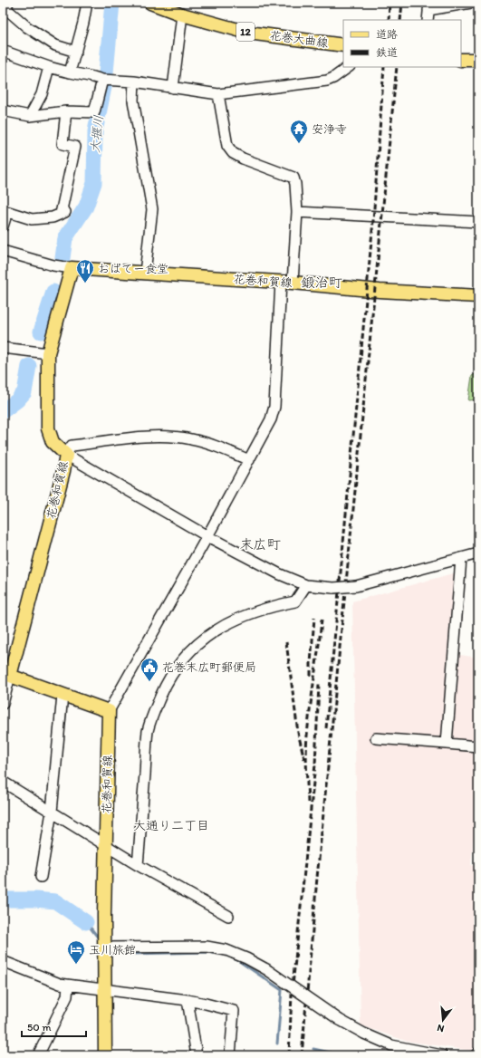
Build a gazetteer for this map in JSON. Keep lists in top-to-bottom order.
{
  "streets": {
    "main road": ["12", "花巻大曲線", "花巻和賀線"]
  },
  "districts": ["鍛治町", "末広町", "大通り二丁目"],
  "water": ["大堰川"],
  "places": {
    "temple": ["安浄寺"],
    "restaurant": ["おばてー食堂"],
    "public building": ["花巻末広町郵便局"],
    "hotel": ["玉川旅館"]
  },
  "legend": ["道路", "鉄道"],
  "scale_bar": "50 m",
  "north": "bottom"
}
